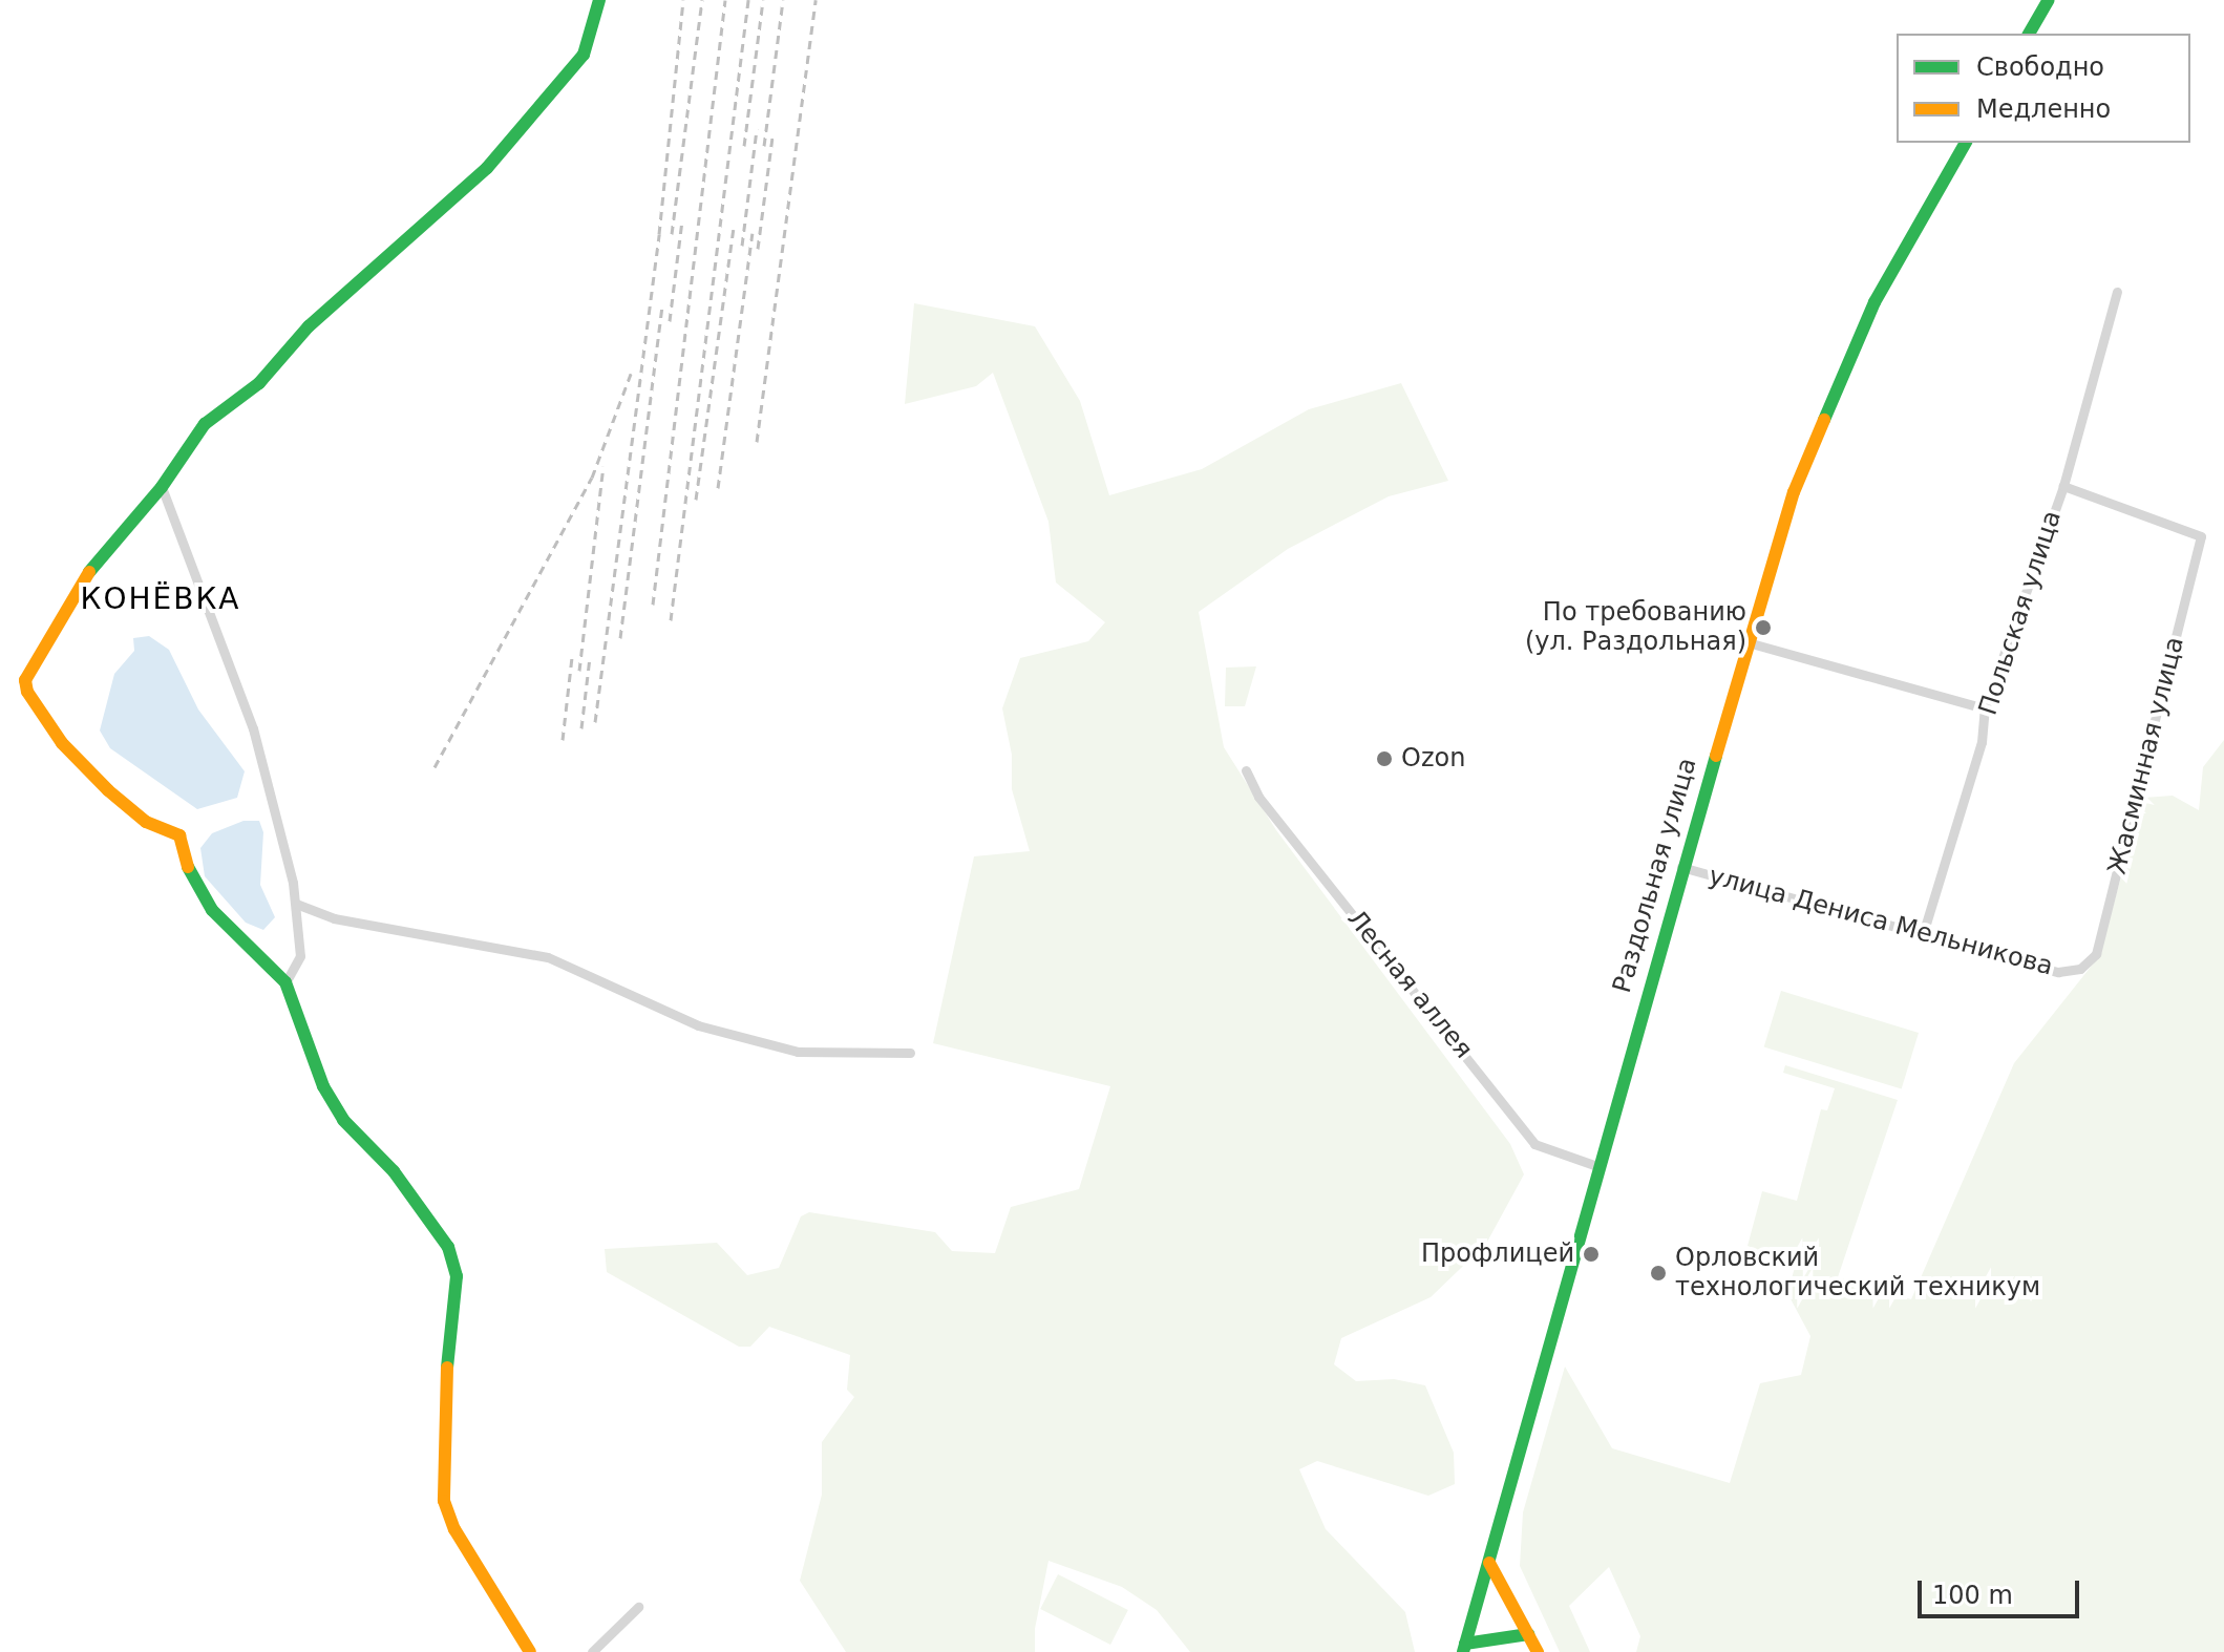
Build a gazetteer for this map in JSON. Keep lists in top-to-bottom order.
{
  "streets": {
    "street": [
      "Польская улица",
      "Жасминная улица",
      "Раздольная улица",
      "улица Дениса Мельникова",
      "Лесная аллея"
    ]
  },
  "crossings": [
    ["Польская улица", "Жасминная улица"],
    ["Польская улица", "улица Дениса Мельникова"],
    ["Жасминная улица", "улица Дениса Мельникова"],
    ["Раздольная улица", "улица Дениса Мельникова"],
    ["Раздольная улица", "Лесная аллея"]
  ],
  "districts": ["КОНЁВКА"],
  "places": [
    "По требованию (ул. Раздольная)",
    "Ozon",
    "Профлицей",
    "Орловский технологический техникум"
  ],
  "legend": ["Свободно", "Медленно"],
  "scale_bar": "100 m"
}
